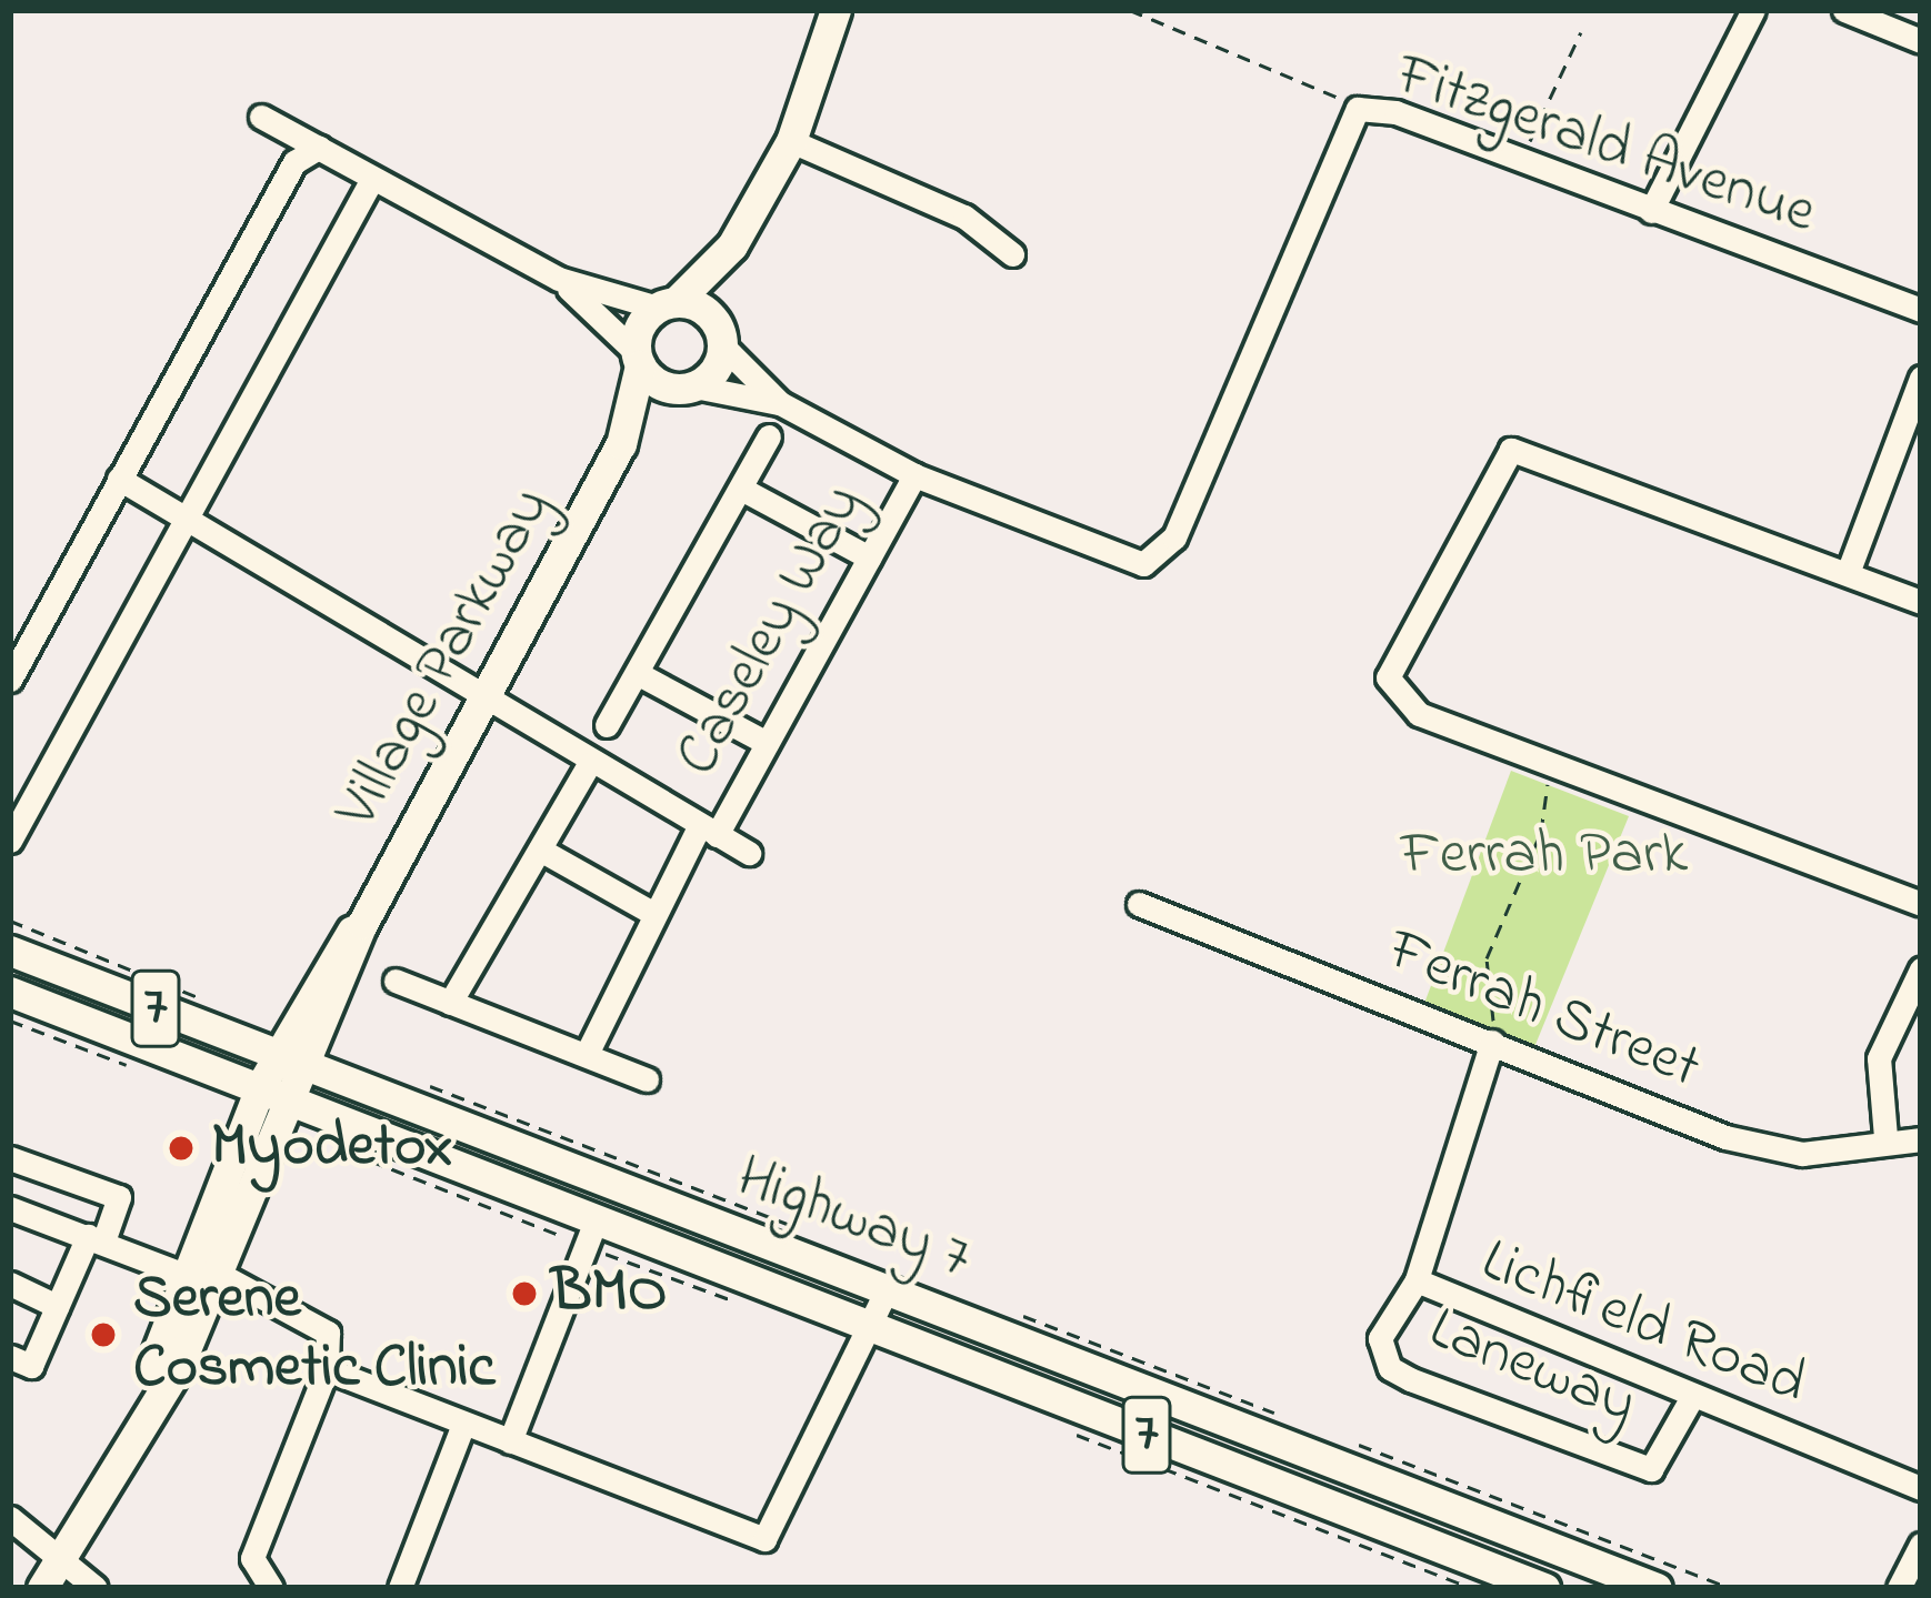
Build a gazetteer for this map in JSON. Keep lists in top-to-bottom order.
{
  "streets": {
    "main road": ["Village Parkway", "7", "Highway 7"],
    "street": [
      "Fitzgerald Avenue",
      "Caseley Way",
      "Ferrah Street",
      "Lichfield Road",
      "Laneway"
    ]
  },
  "crossings": [
    ["Fitzgerald Avenue", "Caseley Way"],
    ["Fitzgerald Avenue", "Village Parkway"],
    ["Village Parkway", "Highway 7"],
    ["Ferrah Street", "Lichfield Road"],
    ["Lichfield Road", "Laneway"]
  ],
  "parks": ["Ferrah Park"],
  "places": ["Myodetox", "BMO", "Serene Cosmetic Clinic"]
}
